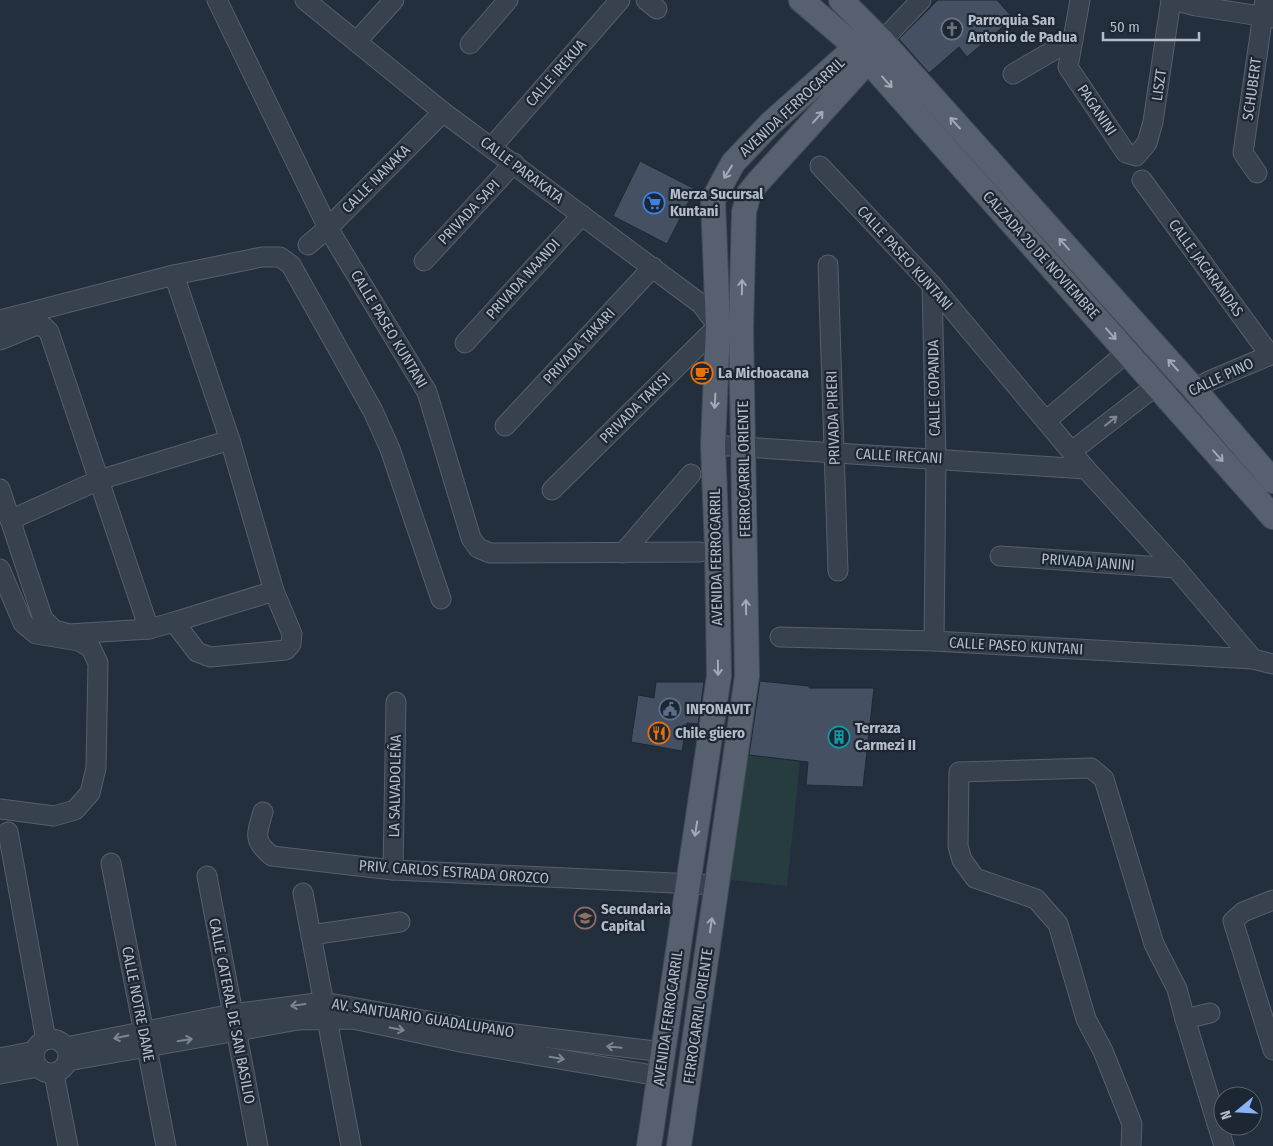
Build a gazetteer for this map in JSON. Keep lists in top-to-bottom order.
{
  "streets": {
    "main road": ["AVENIDA FERROCARRIL", "CALZADA 20 DE NOVIEMBRE", "FERROCARRIL ORIENTE"],
    "street": [
      "CALLE IREKUA",
      "LISZT",
      "SCHUBERT",
      "PAGANINI",
      "CALLE PARAKATA",
      "CALLE NANAKA",
      "PRIVADA SAPI",
      "CALLE PASEO KUNTANI",
      "CALLE JACARANDAS",
      "PRIVADA NAANDI",
      "PRIVADA TAKARI",
      "CALLE PINO",
      "CALLE COPANDA",
      "PRIVADA TAKISI",
      "PRIVADA PIRERI",
      "CALLE IRECANI",
      "PRIVADA JANINI",
      "LA SALVADOLEÑA",
      "PRIV. CARLOS ESTRADA OROZCO",
      "CALLE NOTRE DAME",
      "CALLE CATERAL DE SAN BASILIO",
      "AV. SANTUARIO GUADALUPANO"
    ]
  },
  "crossings": [
    ["CALLE IREKUA", "CALLE PARAKATA"],
    ["LISZT", "PAGANINI"],
    ["AVENIDA FERROCARRIL", "CALLE PARAKATA"],
    ["AVENIDA FERROCARRIL", "CALZADA 20 DE NOVIEMBRE"],
    ["AVENIDA FERROCARRIL", "PRIVADA TAKISI"],
    ["AVENIDA FERROCARRIL", "CALLE IRECANI"],
    ["AVENIDA FERROCARRIL", "FERROCARRIL ORIENTE"],
    ["AVENIDA FERROCARRIL", "PRIV. CARLOS ESTRADA OROZCO"],
    ["AVENIDA FERROCARRIL", "AV. SANTUARIO GUADALUPANO"],
    ["CALLE PARAKATA", "CALLE NANAKA"],
    ["CALLE PARAKATA", "PRIVADA SAPI"],
    ["CALLE PARAKATA", "PRIVADA NAANDI"],
    ["CALLE PARAKATA", "PRIVADA TAKARI"],
    ["CALLE PARAKATA", "PRIVADA TAKISI"],
    ["CALLE PARAKATA", "FERROCARRIL ORIENTE"],
    ["CALLE NANAKA", "CALLE PASEO KUNTANI"],
    ["CALZADA 20 DE NOVIEMBRE", "CALLE PINO"],
    ["CALZADA 20 DE NOVIEMBRE", "FERROCARRIL ORIENTE"],
    ["CALLE PASEO KUNTANI", "CALLE COPANDA"],
    ["CALLE PASEO KUNTANI", "CALLE IRECANI"],
    ["CALLE PASEO KUNTANI", "PRIVADA JANINI"],
    ["CALLE JACARANDAS", "CALLE PINO"],
    ["CALLE COPANDA", "CALLE IRECANI"],
    ["PRIVADA TAKISI", "FERROCARRIL ORIENTE"],
    ["PRIVADA PIRERI", "CALLE IRECANI"],
    ["CALLE IRECANI", "FERROCARRIL ORIENTE"],
    ["LA SALVADOLEÑA", "PRIV. CARLOS ESTRADA OROZCO"],
    ["CALLE NOTRE DAME", "AV. SANTUARIO GUADALUPANO"],
    ["CALLE CATERAL DE SAN BASILIO", "AV. SANTUARIO GUADALUPANO"]
  ],
  "one_way": ["AVENIDA FERROCARRIL", "FERROCARRIL ORIENTE"],
  "places": {
    "church": ["Parroquia San Antonio de Padua"],
    "supermarket": ["Merza Sucursal Kuntani"],
    "cafe": ["La Michoacana"],
    "public building": ["INFONAVIT"],
    "restaurant": ["Chile güero"],
    "building": ["Terraza Carmezi II"],
    "school or university": ["Secundaria Capital"]
  },
  "scale_bar": "50 m",
  "north": "left"
}
